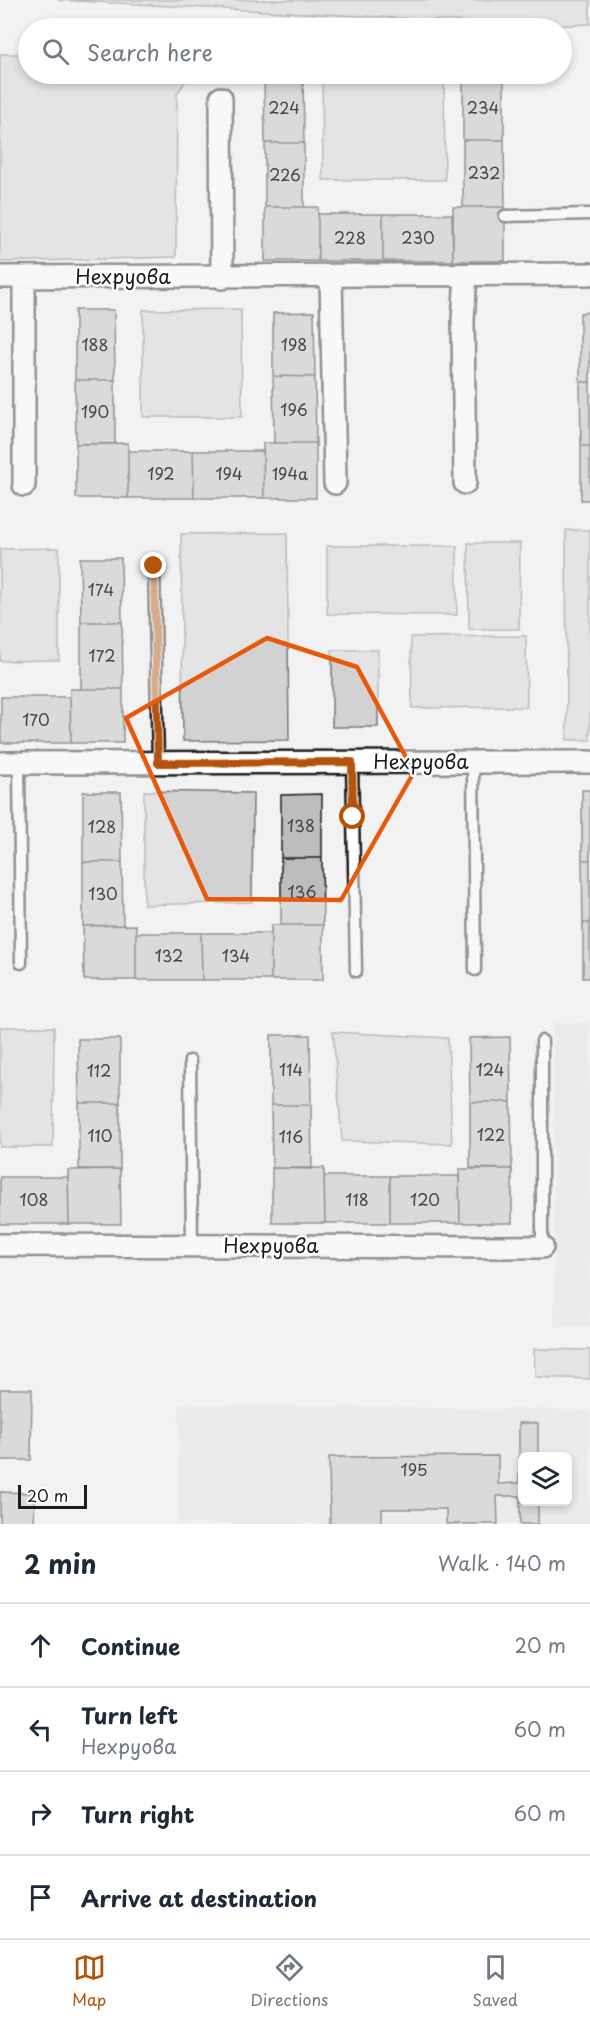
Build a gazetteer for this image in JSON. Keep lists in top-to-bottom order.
{
  "streets": {
    "street": ["Нехруова"]
  },
  "house_numbers": [
    "224",
    "234",
    "232",
    "226",
    "228",
    "230",
    "188",
    "198",
    "196",
    "190",
    "192",
    "194",
    "194a",
    "174",
    "172",
    "170",
    "138",
    "128",
    "136",
    "130",
    "132",
    "134",
    "114",
    "124",
    "112",
    "122",
    "110",
    "116",
    "108",
    "118",
    "120",
    "195"
  ],
  "scale_bar": "20 m",
  "page": {
    "search": "Search here",
    "scale": "20 m",
    "heading": ["2 min", "Walk · 140 m"],
    "list": [
      ["Continue", "20 m"],
      ["Turn left", "Нехруова", "60 m"],
      ["Turn right", "60 m"],
      "Arrive at destination"
    ],
    "nav": ["Map", "Directions", "Saved"]
  }
}
